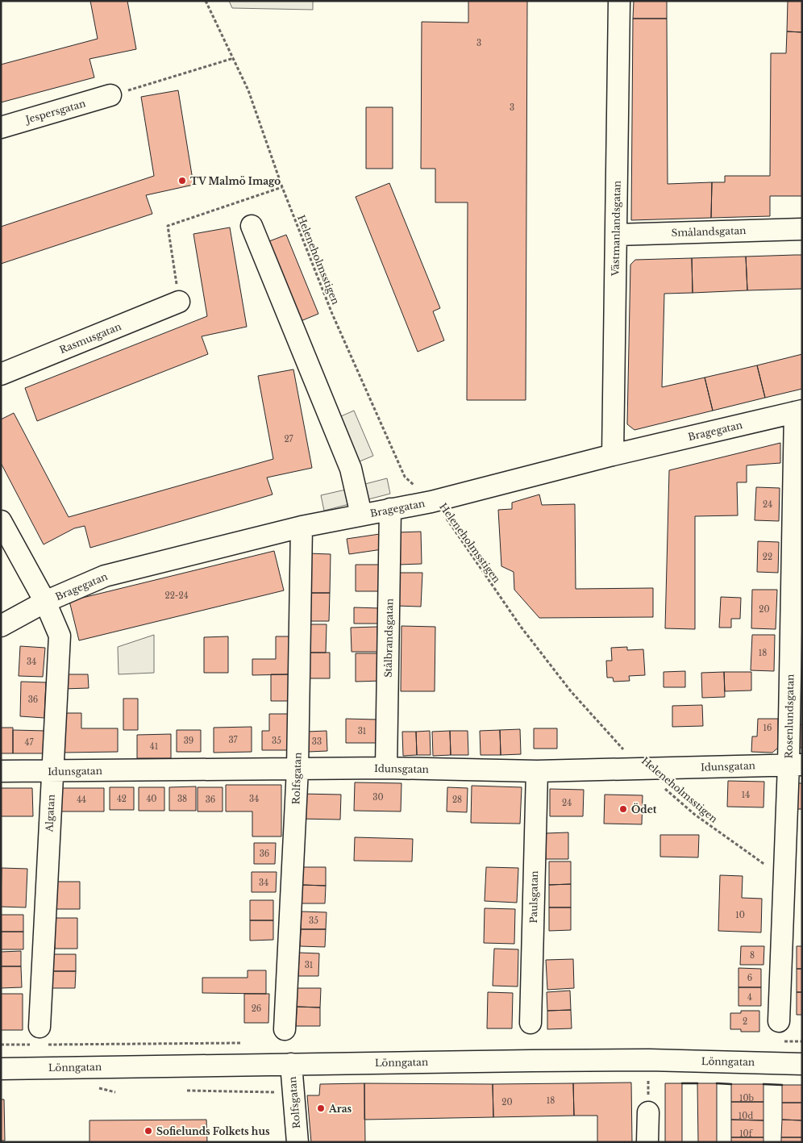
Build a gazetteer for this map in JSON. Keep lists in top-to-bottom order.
{
  "streets": {
    "street": [
      "Jespersgatan",
      "Västmanlandsgatan",
      "Smålandsgatan",
      "Rasmusgatan",
      "Bragegatan",
      "Stålbrandsgatan",
      "Rosenlundsgatan",
      "Idunsgatan",
      "Rolfsgatan",
      "Algatan",
      "Paulsgatan",
      "Lönngatan"
    ],
    "path": ["Heleneholmsstigen"]
  },
  "crossings": [
    ["Västmanlandsgatan", "Smålandsgatan"],
    ["Västmanlandsgatan", "Bragegatan"],
    ["Heleneholmsstigen", "Bragegatan"],
    ["Heleneholmsstigen", "Rosenlundsgatan"],
    ["Heleneholmsstigen", "Idunsgatan"],
    ["Bragegatan", "Stålbrandsgatan"],
    ["Bragegatan", "Rosenlundsgatan"],
    ["Bragegatan", "Rolfsgatan"],
    ["Bragegatan", "Algatan"],
    ["Stålbrandsgatan", "Idunsgatan"],
    ["Rosenlundsgatan", "Idunsgatan"],
    ["Idunsgatan", "Rolfsgatan"],
    ["Idunsgatan", "Algatan"],
    ["Idunsgatan", "Paulsgatan"],
    ["Rolfsgatan", "Lönngatan"]
  ],
  "places": [
    "TV Malmö Imago",
    "Ödet",
    "Aras",
    "Sofielunds Folkets hus"
  ],
  "house_numbers": [
    "3",
    "3",
    "27",
    "24",
    "22",
    "22-24",
    "20",
    "18",
    "34",
    "36",
    "16",
    "31",
    "37",
    "39",
    "35",
    "33",
    "47",
    "41",
    "14",
    "30",
    "42",
    "40",
    "38",
    "34",
    "44",
    "36",
    "28",
    "24",
    "36",
    "34",
    "10",
    "35",
    "8",
    "31",
    "6",
    "4",
    "26",
    "2",
    "10b",
    "18",
    "20",
    "10d",
    "10f"
  ]
}
